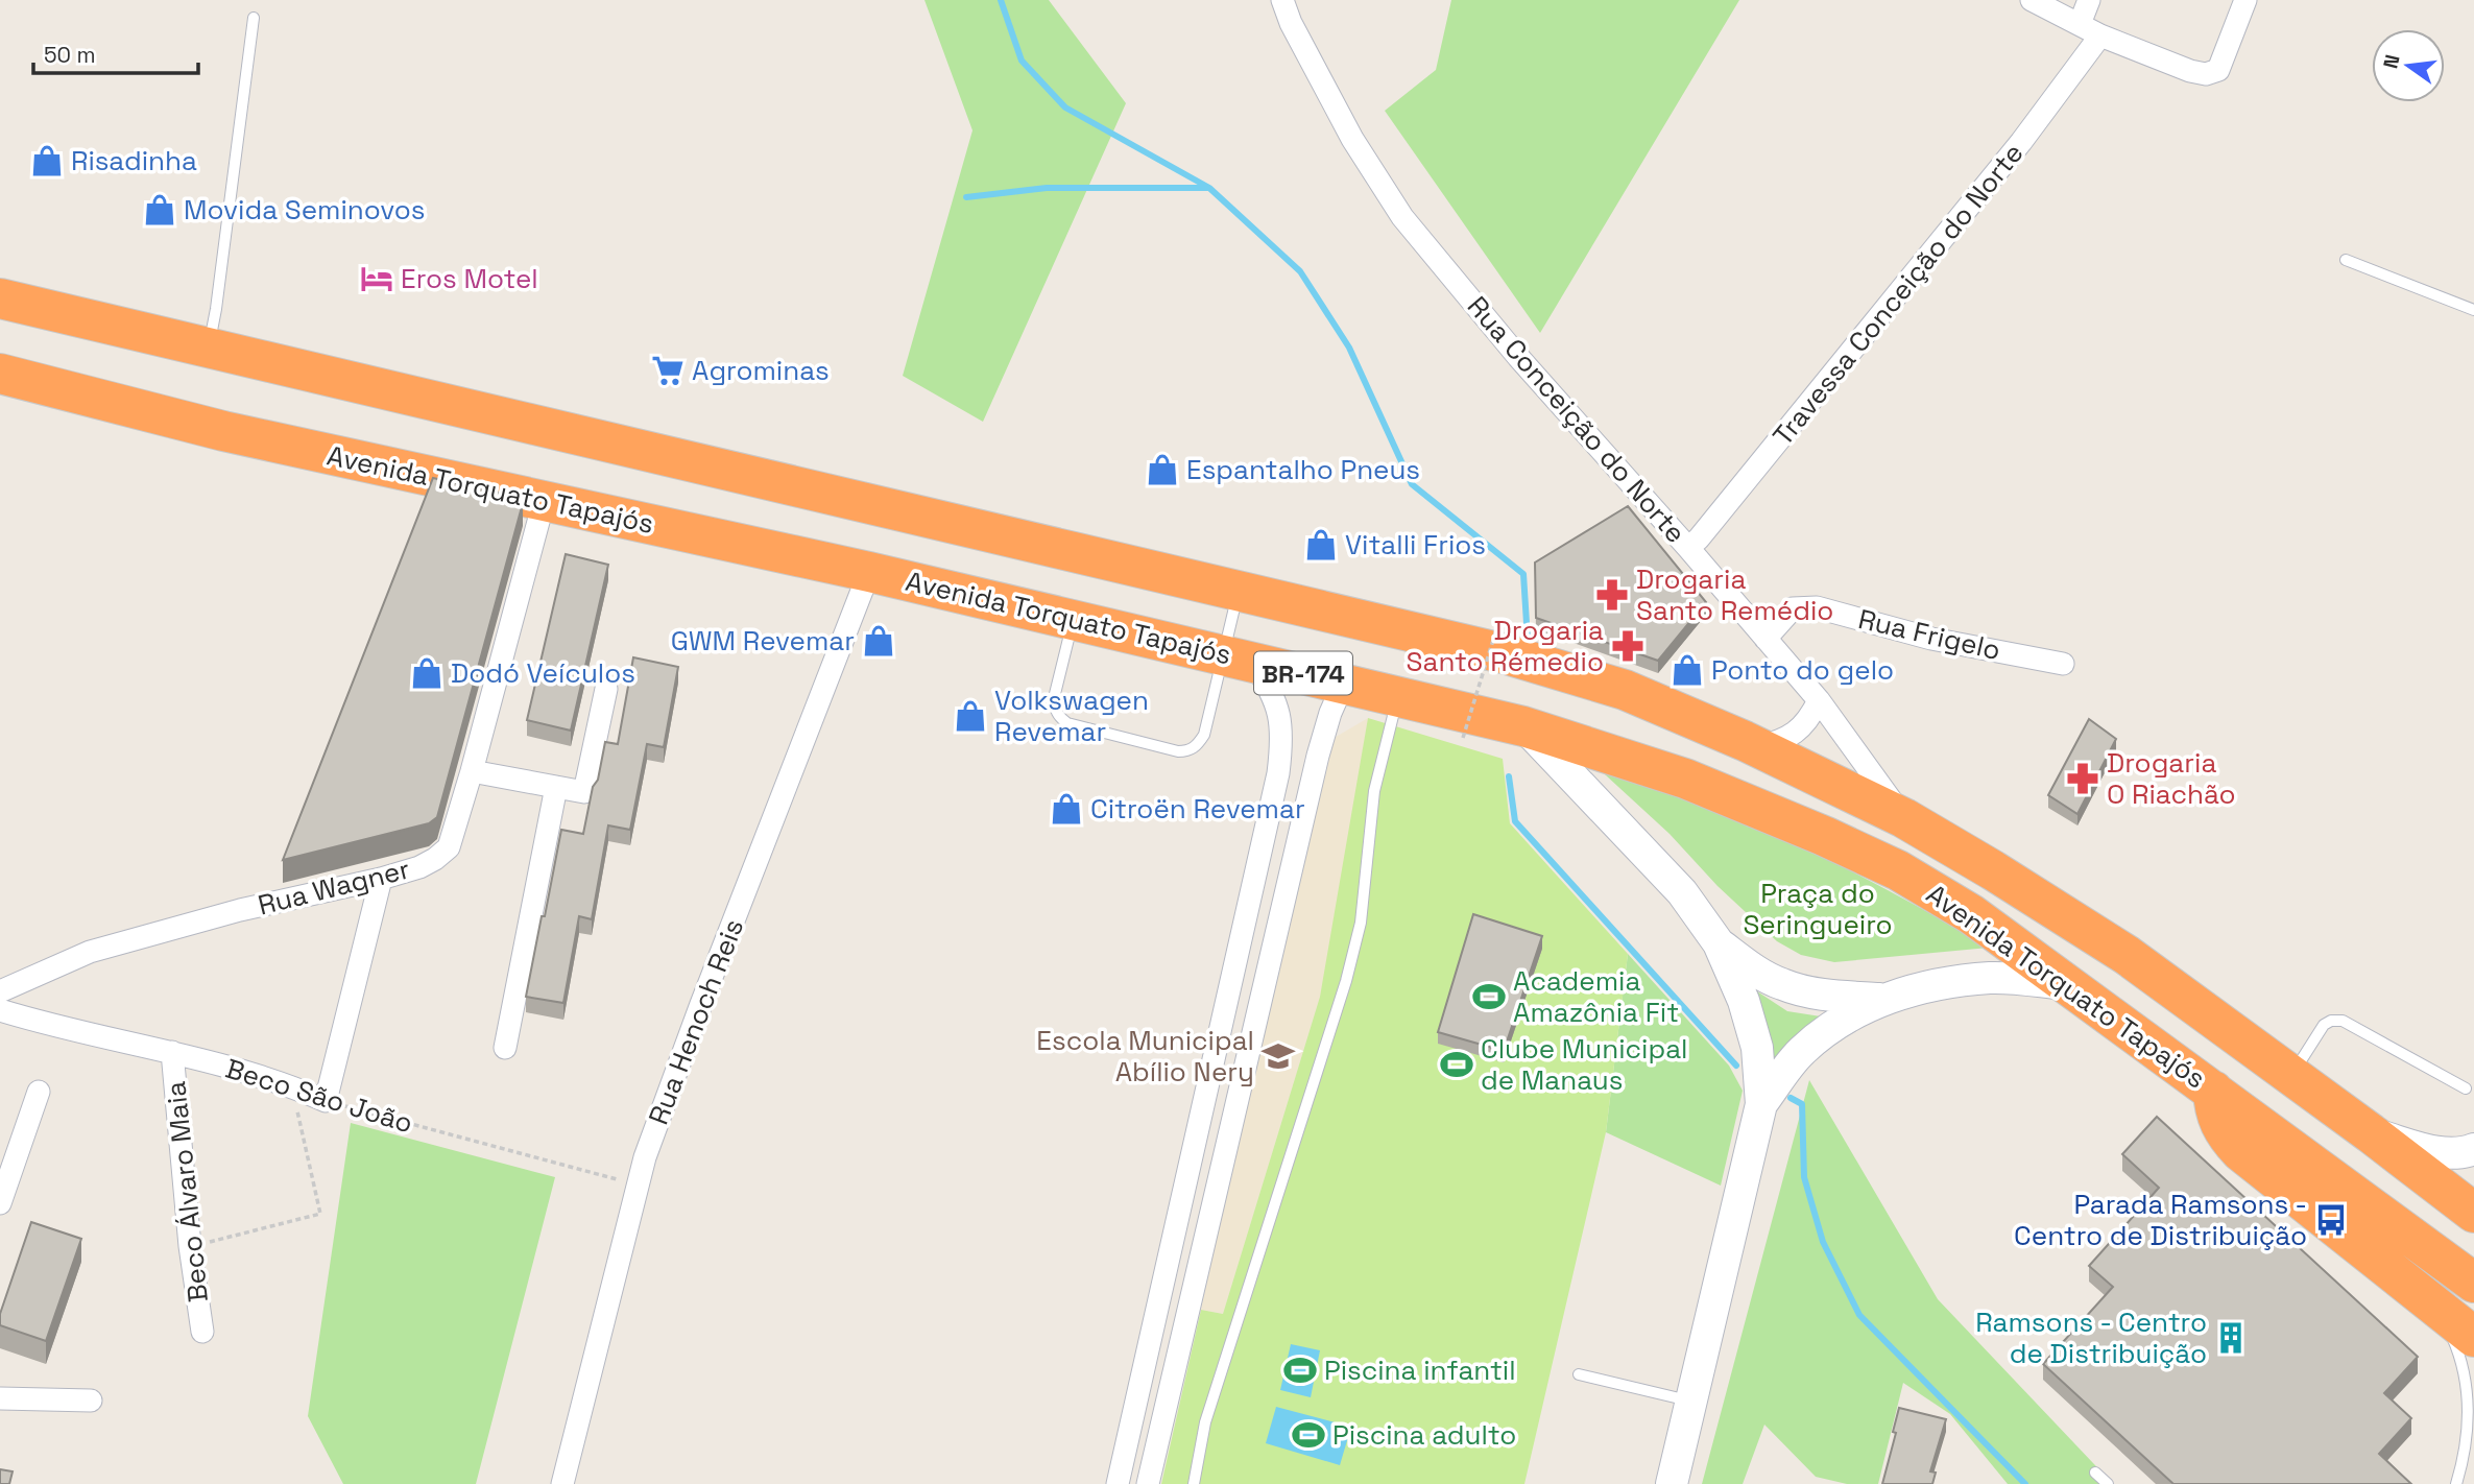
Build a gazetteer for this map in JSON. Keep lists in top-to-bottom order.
{
  "streets": {
    "highway": ["Avenida Torquato Tapajós", "BR-174"],
    "street": [
      "Travessa Conceição do Norte",
      "Rua Conceição do Norte",
      "Rua Frigelo",
      "Rua Wagner",
      "Rua Henoch Reis",
      "Beco São João",
      "Beco Álvaro Maia"
    ]
  },
  "crossings": [
    ["Travessa Conceição do Norte", "Rua Conceição do Norte"],
    ["Rua Conceição do Norte", "Avenida Torquato Tapajós"],
    ["Rua Conceição do Norte", "Rua Frigelo"],
    ["Avenida Torquato Tapajós", "Rua Wagner"],
    ["Avenida Torquato Tapajós", "Rua Henoch Reis"],
    ["Rua Henoch Reis", "Beco São João"],
    ["Beco São João", "Beco Álvaro Maia"]
  ],
  "parks": ["Praça do Seringueiro"],
  "places": {
    "shop": [
      "Risadinha",
      "Movida Seminovos",
      "Espantalho Pneus",
      "Vitalli Frios",
      "GWM Revemar",
      "Ponto do gelo",
      "Dodó Veículos",
      "Volkswagen Revemar",
      "Citroën Revemar"
    ],
    "hotel": ["Eros Motel"],
    "supermarket": ["Agrominas"],
    "pharmacy": ["Drogaria Santo Remédio", "Drogaria Santo Rémedio", "Drogaria O Riachão"],
    "sports": [
      "Academia Amazônia Fit",
      "Clube Municipal de Manaus",
      "Piscina infantil",
      "Piscina adulto"
    ],
    "school or university": ["Escola Municipal Abílio Nery"],
    "bus stop": ["Parada Ramsons - Centro de Distribuição"],
    "building": ["Ramsons - Centro de Distribuição"]
  },
  "scale_bar": "50 m",
  "north": "left"
}
